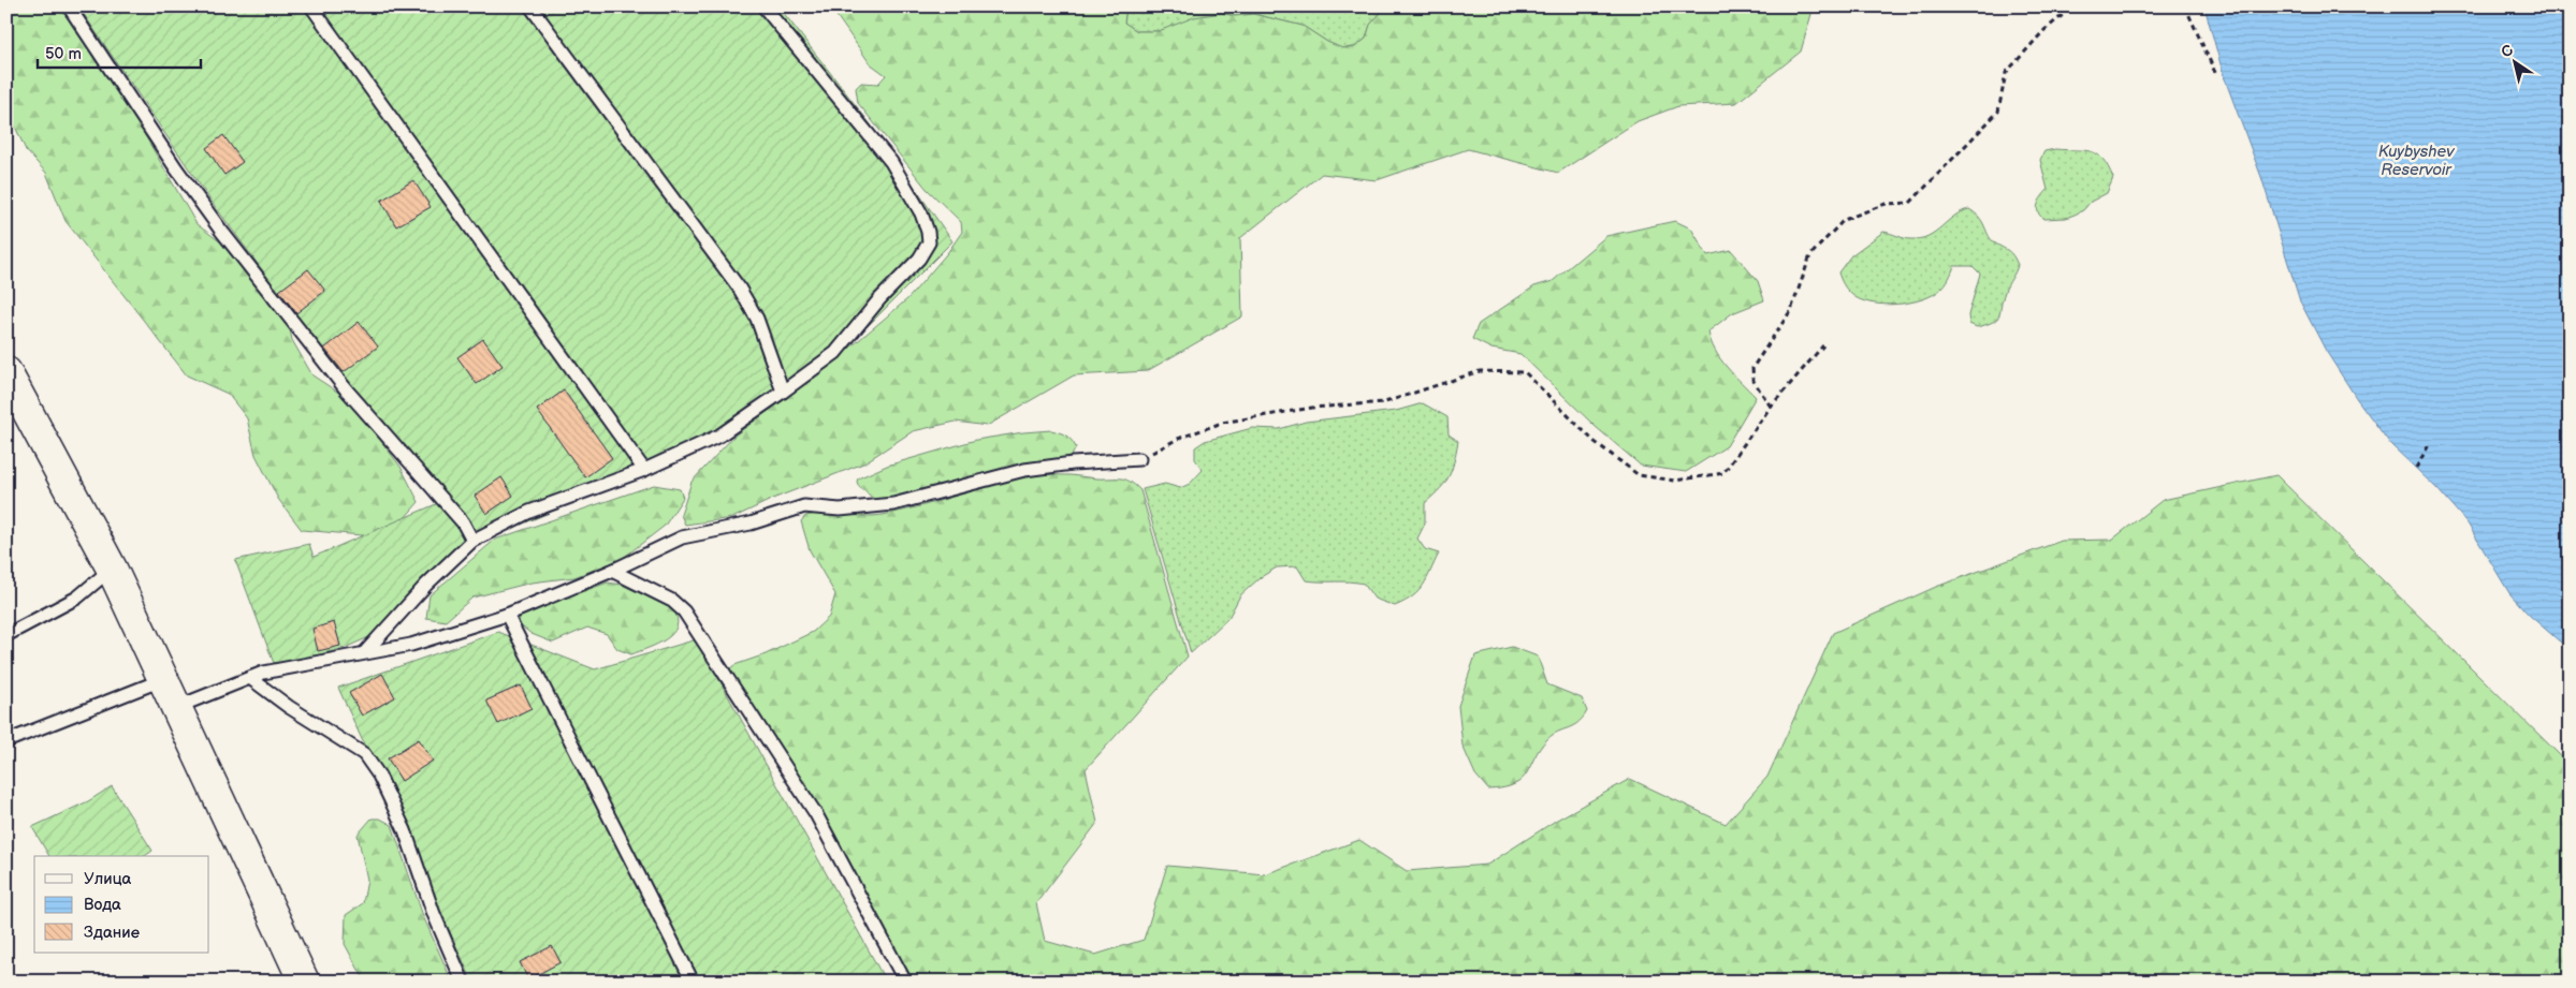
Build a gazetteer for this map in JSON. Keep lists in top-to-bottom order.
{
  "water": ["Kuybyshev Reservoir"],
  "legend": ["Улица", "Вода", "Здание"],
  "scale_bar": "50 m",
  "north": "top left"
}
